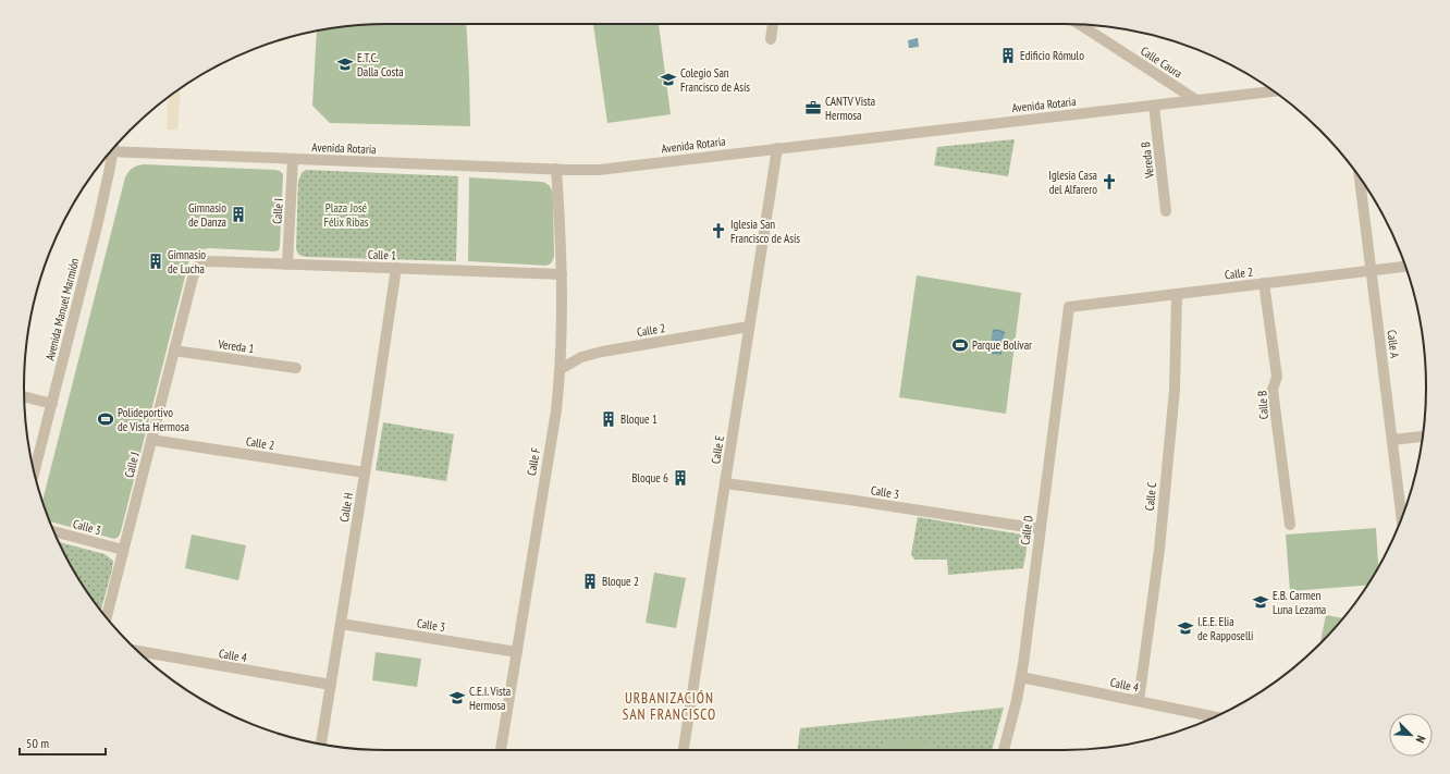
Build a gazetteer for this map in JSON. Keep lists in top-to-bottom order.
{
  "streets": {
    "street": [
      "Calle Caura",
      "Avenida Rotaria",
      "Vereda B",
      "Calle I",
      "Calle 1",
      "Calle 2",
      "Avenida Manuel Marmión",
      "Calle A",
      "Vereda 1",
      "Calle B",
      "Calle E",
      "Calle F",
      "Calle J",
      "Calle 3",
      "Calle C",
      "Calle H",
      "Calle D",
      "Calle 4"
    ]
  },
  "crossings": [
    ["Calle Caura", "Avenida Rotaria"],
    ["Avenida Rotaria", "Vereda B"],
    ["Avenida Rotaria", "Calle I"],
    ["Avenida Rotaria", "Calle E"],
    ["Avenida Rotaria", "Calle F"],
    ["Calle I", "Calle 1"],
    ["Calle 1", "Calle F"],
    ["Calle 1", "Calle J"],
    ["Calle 1", "Calle H"],
    ["Calle 2", "Calle A"],
    ["Calle 2", "Calle B"],
    ["Calle 2", "Calle E"],
    ["Calle 2", "Calle F"],
    ["Calle 2", "Calle J"],
    ["Calle 2", "Calle C"],
    ["Calle 2", "Calle H"],
    ["Calle 2", "Calle D"],
    ["Vereda 1", "Calle J"],
    ["Calle E", "Calle 3"],
    ["Calle F", "Calle 3"],
    ["Calle J", "Calle 3"],
    ["Calle 3", "Calle H"],
    ["Calle 3", "Calle D"],
    ["Calle C", "Calle 4"],
    ["Calle H", "Calle 4"],
    ["Calle D", "Calle 4"]
  ],
  "districts": ["URBANIZACIÓN SAN FRANCISCO"],
  "parks": ["Plaza José Félix Ribas"],
  "places": {
    "building": [
      "Edificio Rómulo",
      "Gimnasio de Danza",
      "Gimnasio de Lucha",
      "Bloque 1",
      "Bloque 6",
      "Bloque 2"
    ],
    "school or university": [
      "E.T.C. Dalla Costa",
      "Colegio San Francisco de Asís",
      "E.B. Carmen Luna Lezama",
      "I.E.E. Elia de Rapposelli",
      "C.E.I. Vista Hermosa"
    ],
    "office": ["CANTV Vista Hermosa"],
    "church": ["Iglesia Casa del Alfarero", "Iglesia San Francisco de Asís"],
    "sports": ["Parque Bolívar", "Polideportivo de Vista Hermosa"]
  },
  "scale_bar": "50 m",
  "north": "bottom right"
}
